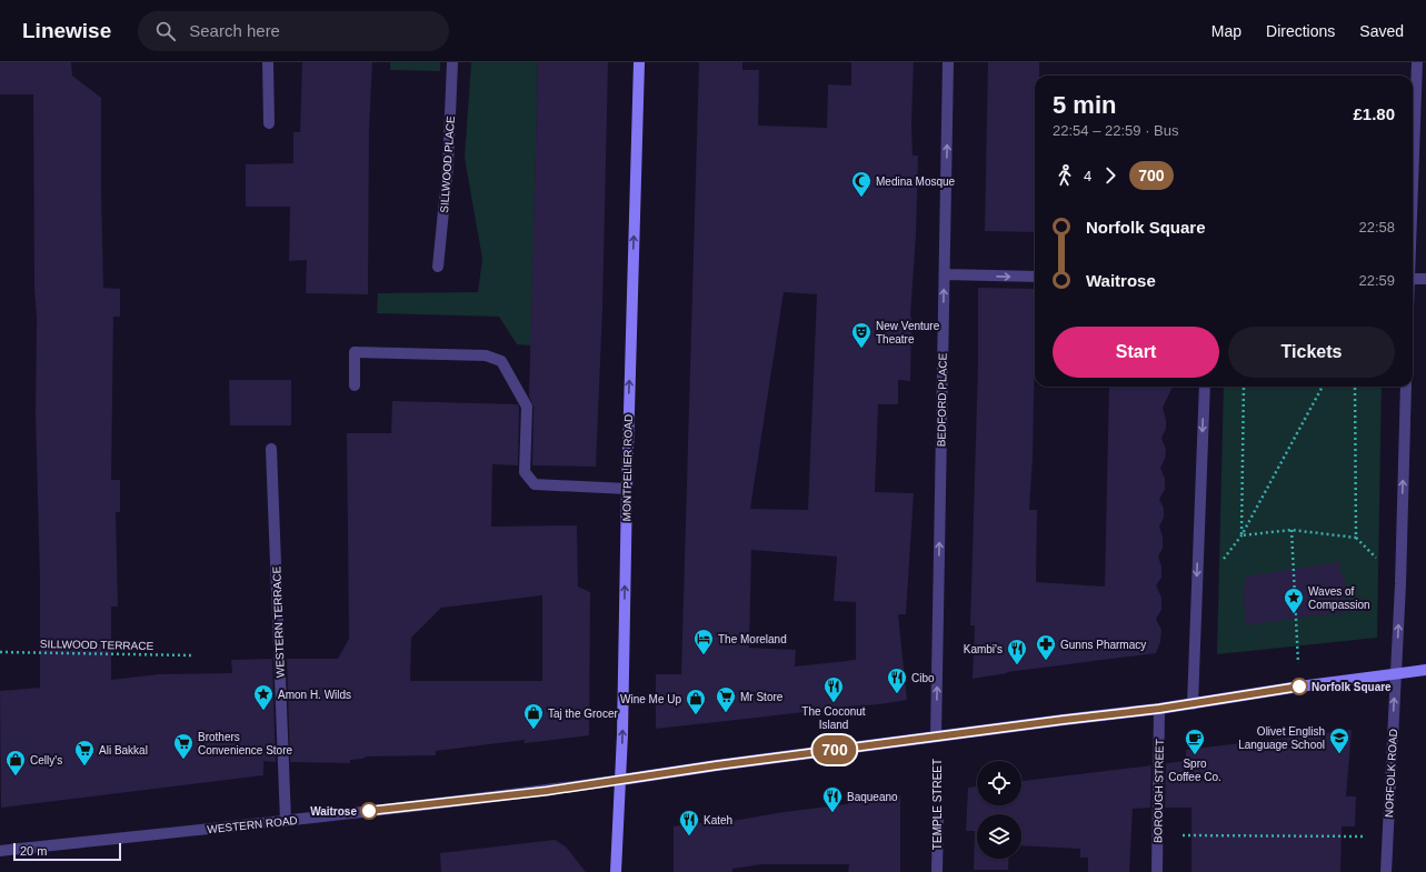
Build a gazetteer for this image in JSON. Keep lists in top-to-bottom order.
{
  "streets": {
    "main road": ["MONTPELIER ROAD", "WESTERN ROAD"],
    "street": [
      "SILLWOOD PLACE",
      "BEDFORD PLACE",
      "WESTERN TERRACE",
      "NORFOLK ROAD",
      "BOROUGH STREET",
      "TEMPLE STREET"
    ],
    "path": ["SILLWOOD TERRACE"]
  },
  "crossings": [
    ["BEDFORD PLACE", "TEMPLE STREET"],
    ["BEDFORD PLACE", "WESTERN ROAD"],
    ["MONTPELIER ROAD", "WESTERN ROAD"],
    ["WESTERN TERRACE", "WESTERN ROAD"],
    ["BOROUGH STREET", "WESTERN ROAD"],
    ["TEMPLE STREET", "WESTERN ROAD"]
  ],
  "one_way": ["BEDFORD PLACE", "MONTPELIER ROAD", "NORFOLK ROAD"],
  "places": {
    "mosque": ["Medina Mosque"],
    "theatre": ["New Venture Theatre"],
    "place": ["Waves of Compassion", "Amon H. Wilds"],
    "hotel": ["The Moreland"],
    "pharmacy": ["Gunns Pharmacy"],
    "restaurant": [
      "Kambi's",
      "Cibo",
      "The Coconut Island",
      "Baqueano",
      "Kateh"
    ],
    "other": ["Norfolk Square", "Waitrose"],
    "supermarket": ["Mr Store", "Brothers Convenience Store", "Ali Bakkal"],
    "shop": ["Wine Me Up", "Taj the Grocer", "Celly's"],
    "school or university": ["Olivet English Language School"],
    "cafe": ["Spro Coffee Co."]
  },
  "lines": ["bus line 700"],
  "scale_bar": "20 m",
  "page": {
    "header": "Linewise",
    "search": "Search here",
    "nav": ["Map", "Directions", "Saved"],
    "on_map": "700",
    "heading": ["5 min", "22:54 – 22:59 · Bus", "£1.80"],
    "legs": ["4", "700"],
    "list": [
      {
        "name": "Norfolk Square",
        "value": "22:58"
      },
      {
        "name": "Waitrose",
        "value": "22:59"
      }
    ],
    "buttons": ["Start", "Tickets"],
    "scale": "20 m"
  }
}
